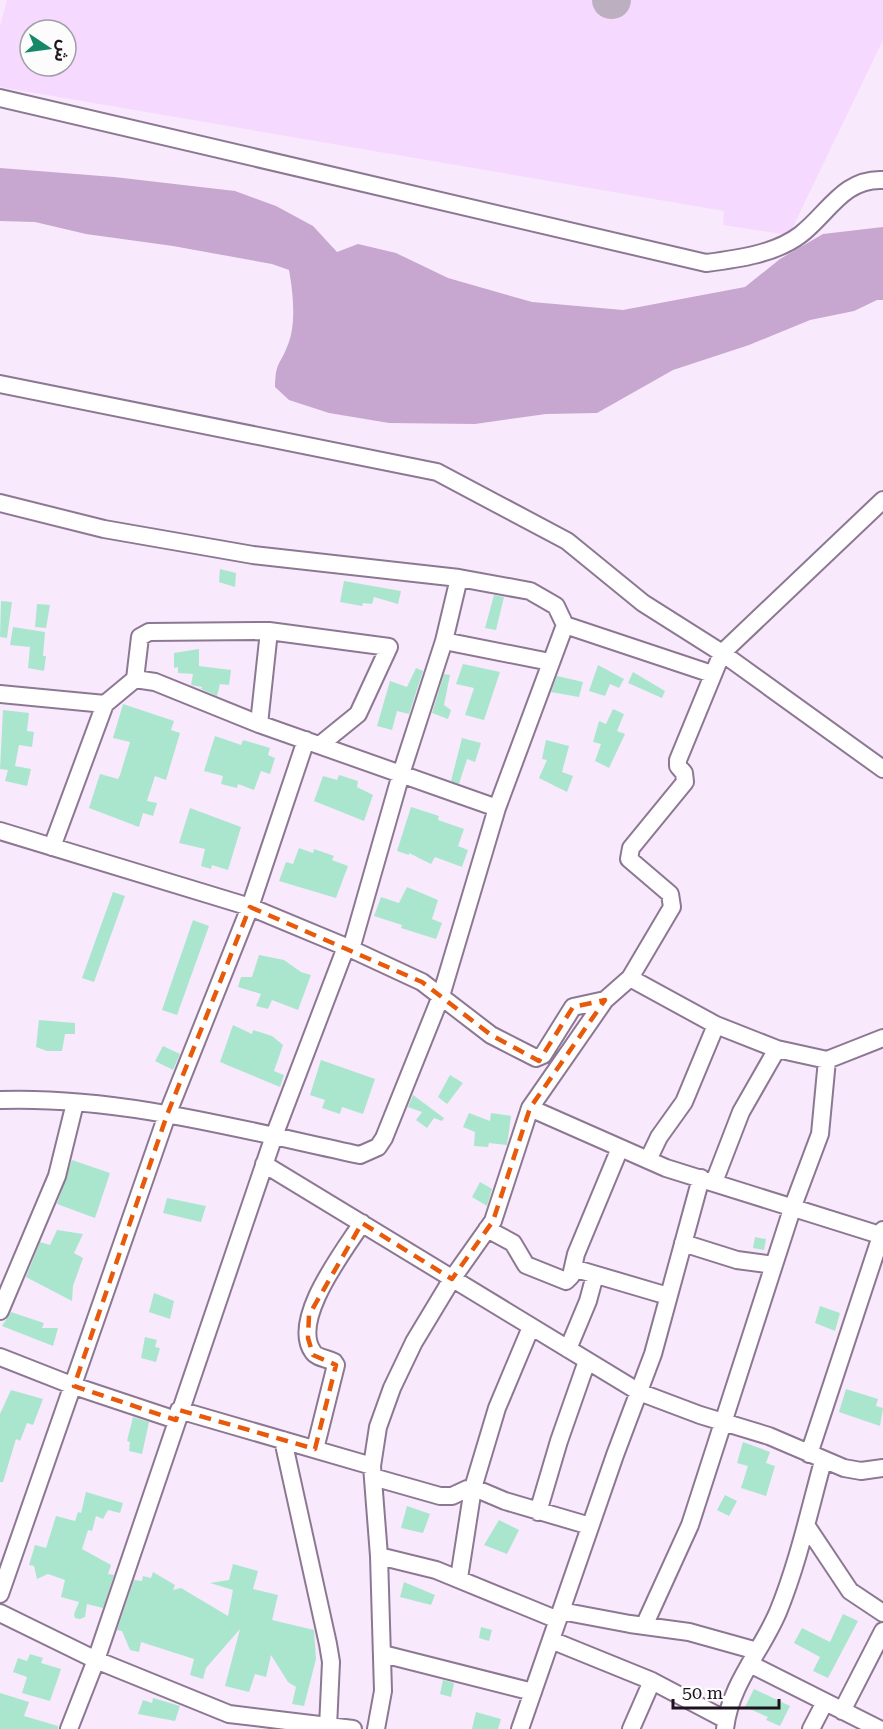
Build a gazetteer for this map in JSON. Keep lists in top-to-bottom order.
{
  "scale_bar": "50 m",
  "north": "right"
}
